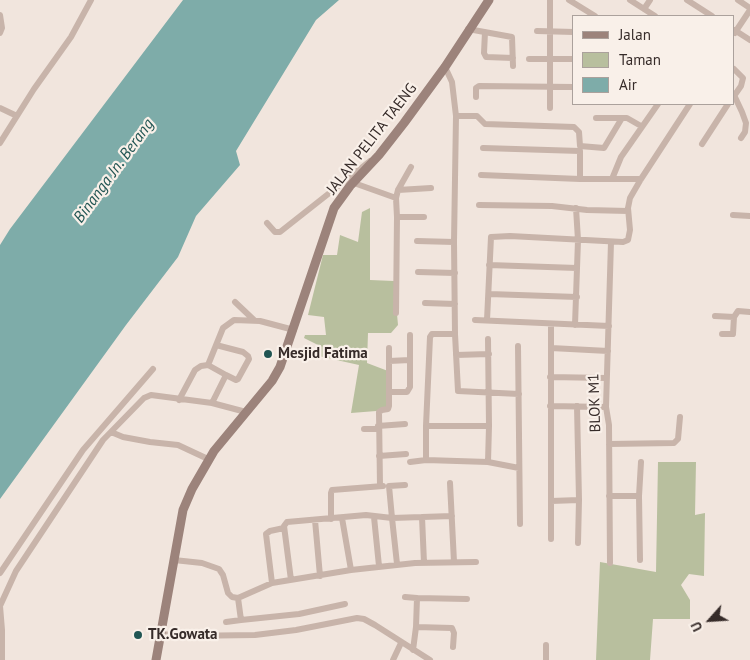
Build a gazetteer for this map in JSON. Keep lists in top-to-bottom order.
{
  "streets": {
    "street": ["JALAN PELITA TAENG", "BLOK M1"]
  },
  "water": ["Binanga Jn. Berang"],
  "places": ["Mesjid Fatima", "TK.Gowata"],
  "legend": ["Jalan", "Taman", "Air"],
  "north": "bottom left"
}
